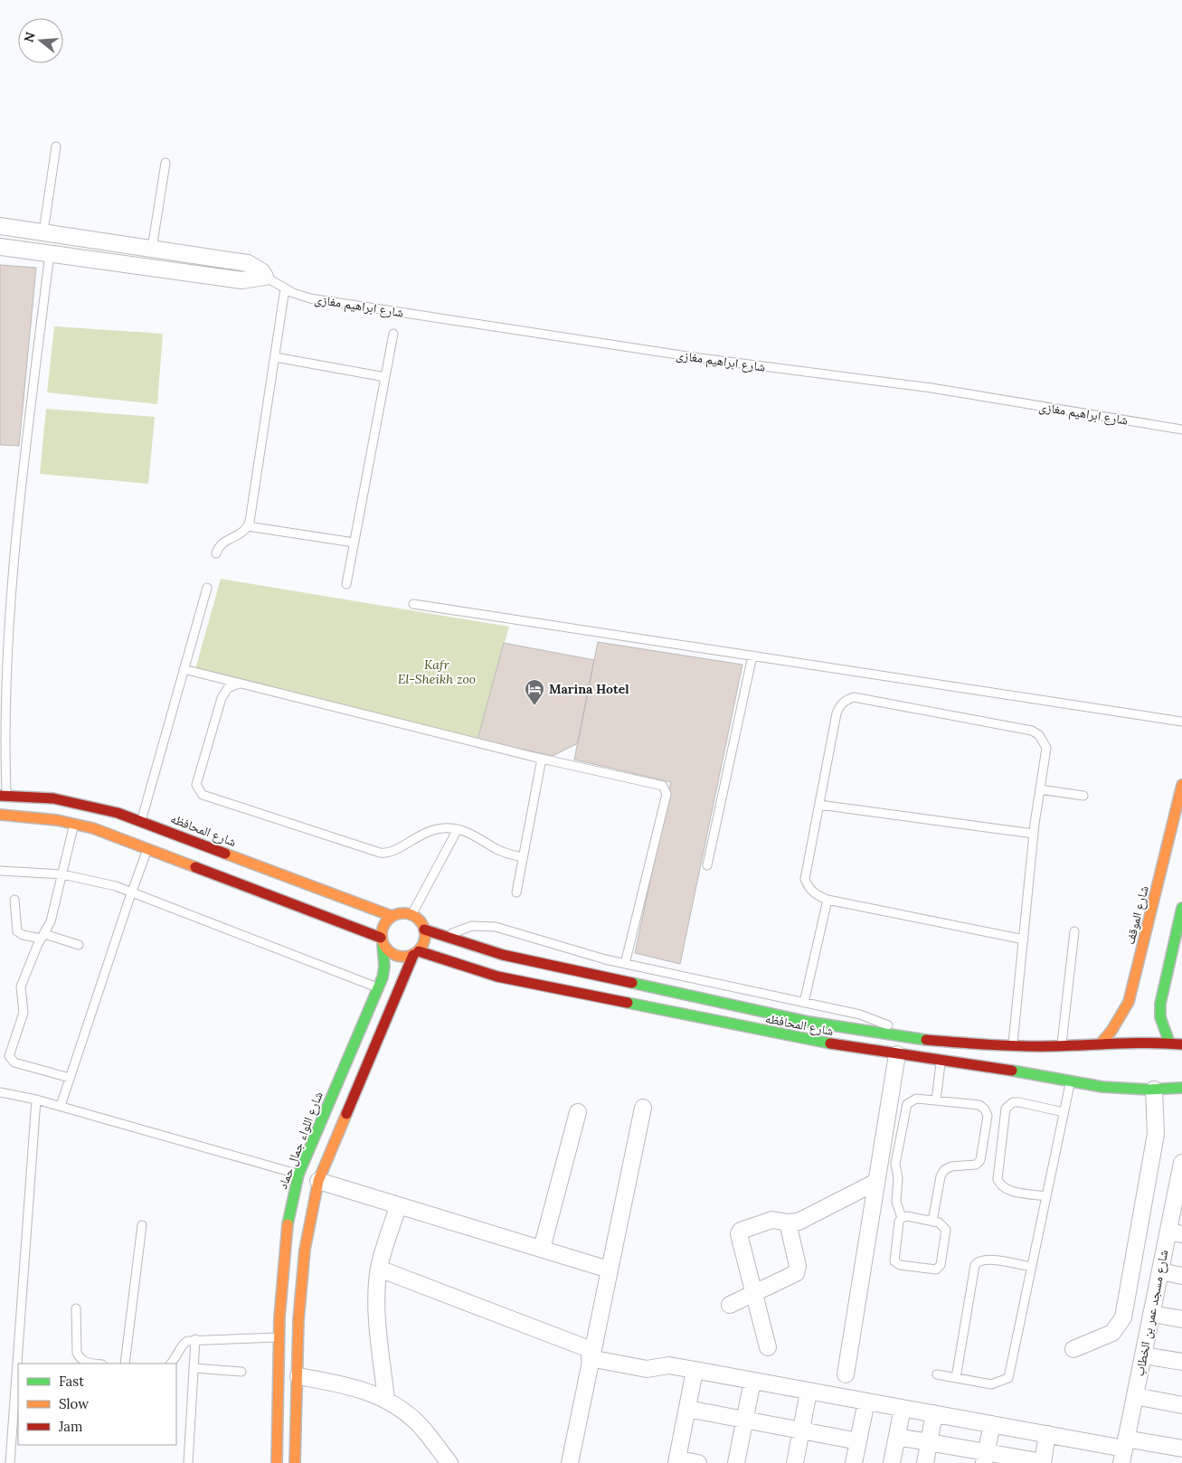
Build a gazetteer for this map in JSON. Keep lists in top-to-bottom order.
{
  "streets": {
    "main road": ["شارع المحافظه", "شارع الموقف", "شارع اللواء جمال حماد"],
    "street": ["شارع ابراهيم مغازى", "شارع مسجد عمر بن الخطاب"]
  },
  "crossings": [
    ["شارع المحافظه", "شارع الموقف"],
    ["شارع المحافظه", "شارع اللواء جمال حماد"]
  ],
  "parks": ["Kafr El-Sheikh zoo"],
  "places": {
    "hotel": ["Marina Hotel"]
  },
  "legend": ["Fast", "Slow", "Jam"],
  "north": "left"
}
